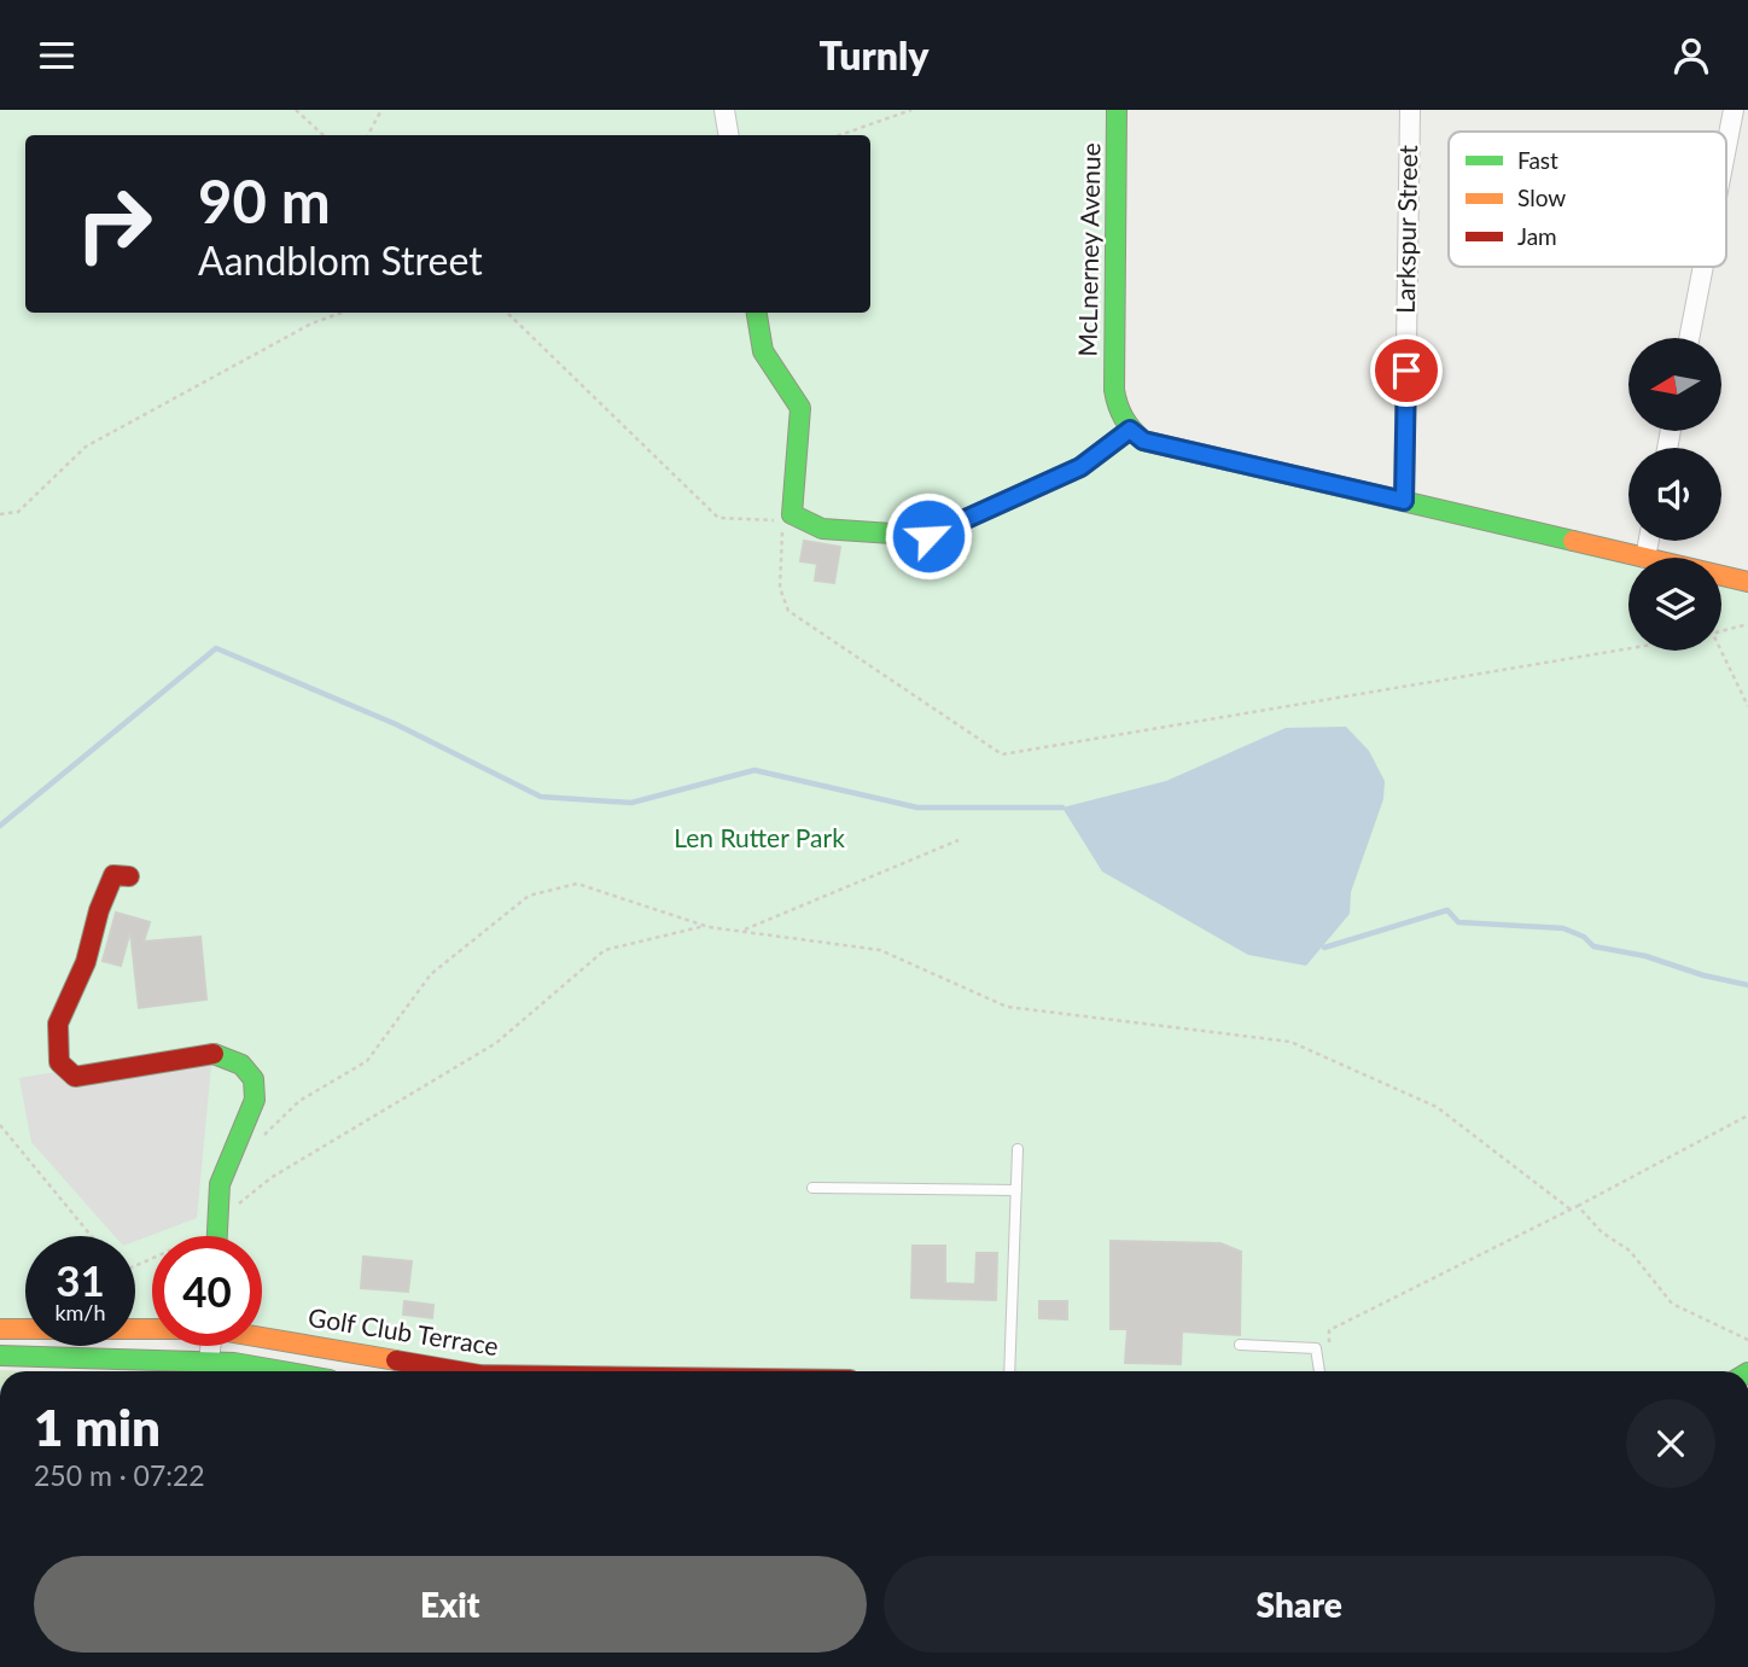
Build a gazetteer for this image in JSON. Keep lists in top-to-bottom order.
{
  "streets": {
    "street": ["Larkspur Street", "McLnerney Avenue", "Golf Club Terrace"]
  },
  "parks": ["Len Rutter Park"],
  "legend": ["Fast", "Slow", "Jam"],
  "north": "left",
  "page": {
    "header": "Turnly",
    "turn": ["90 m", "Aandblom Street"],
    "speed": "31 km/h",
    "limit": "40",
    "heading": ["1 min", "250 m · 07:22"],
    "buttons": ["Exit", "Share"]
  }
}
